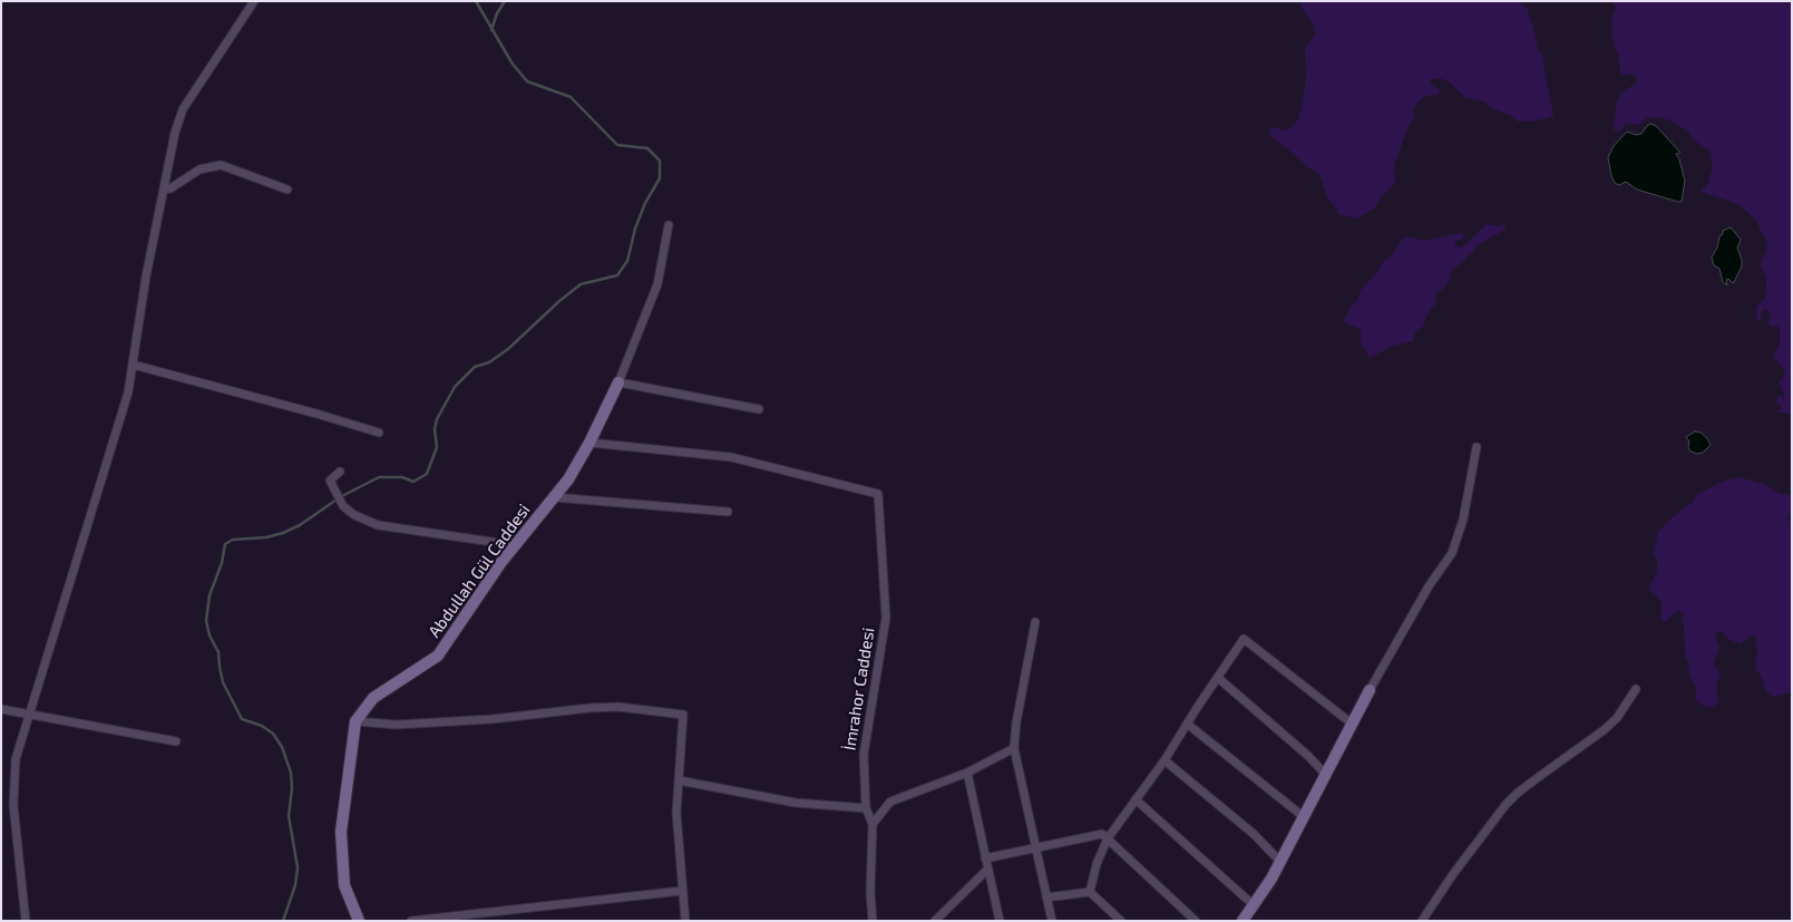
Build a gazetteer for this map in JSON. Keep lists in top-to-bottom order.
{
  "streets": {
    "street": ["Abdullah Gül Caddesi", "İmrahor Caddesi"]
  },
  "crossings": [
    ["Abdullah Gül Caddesi", "İmrahor Caddesi"]
  ]
}
